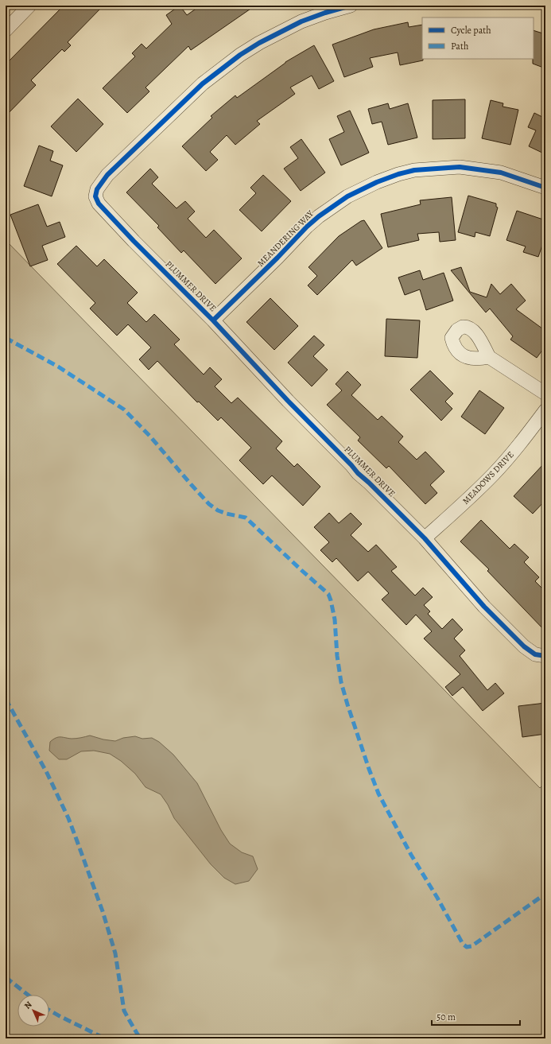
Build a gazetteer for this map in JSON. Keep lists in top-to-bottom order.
{
  "streets": {
    "street": ["MEANDERING WAY", "PLUMMER DRIVE", "MEADOWS DRIVE"]
  },
  "crossings": [
    ["MEANDERING WAY", "PLUMMER DRIVE"],
    ["PLUMMER DRIVE", "MEADOWS DRIVE"]
  ],
  "legend": ["Cycle path", "Path"],
  "scale_bar": "50 m",
  "north": "top left"
}
